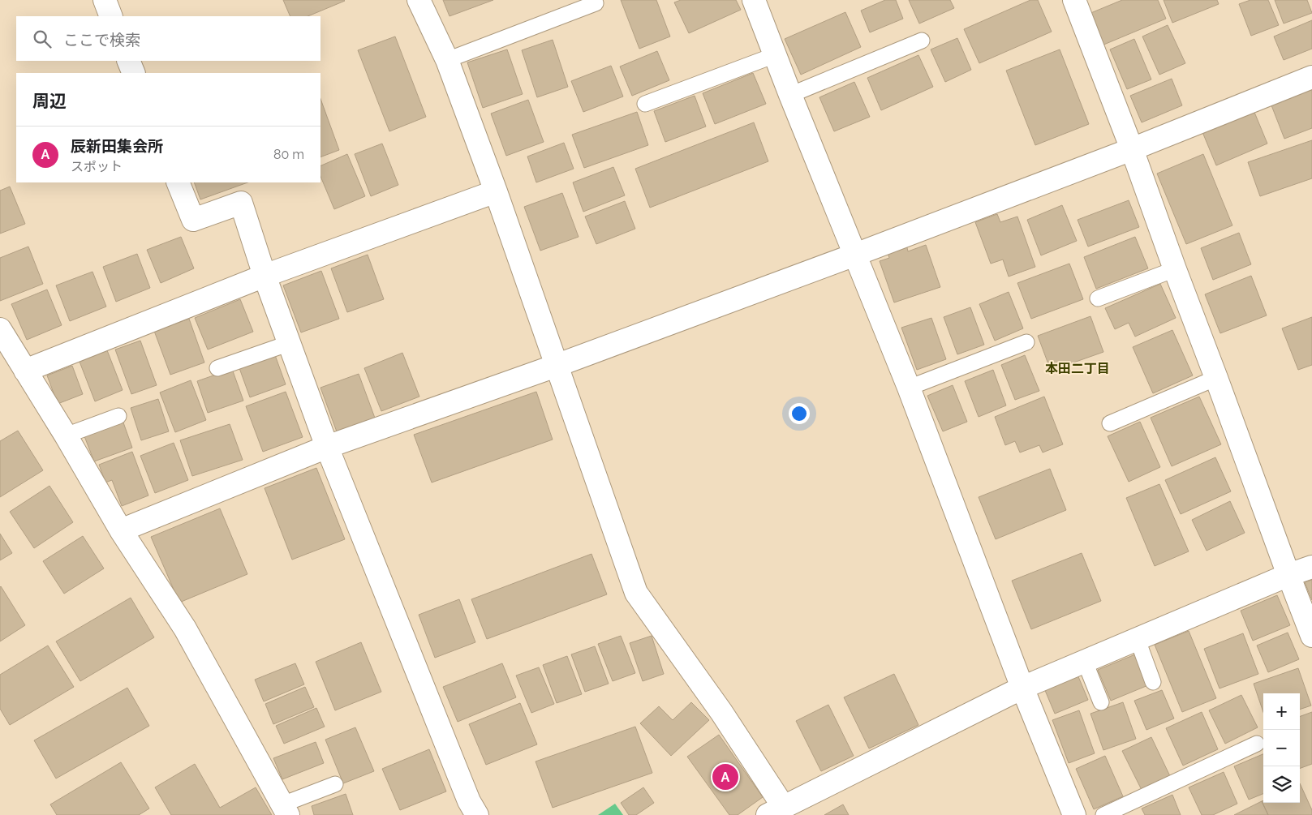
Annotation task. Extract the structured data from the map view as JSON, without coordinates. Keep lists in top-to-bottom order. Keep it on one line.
{"districts":["本田二丁目"],"page":{"search":"ここで検索","heading":"周辺","list":[{"mark":"A","name":"辰新田集会所","note":"スポット","value":"80 m"}],"map_buttons":["+","−"],"pins":"A"}}
